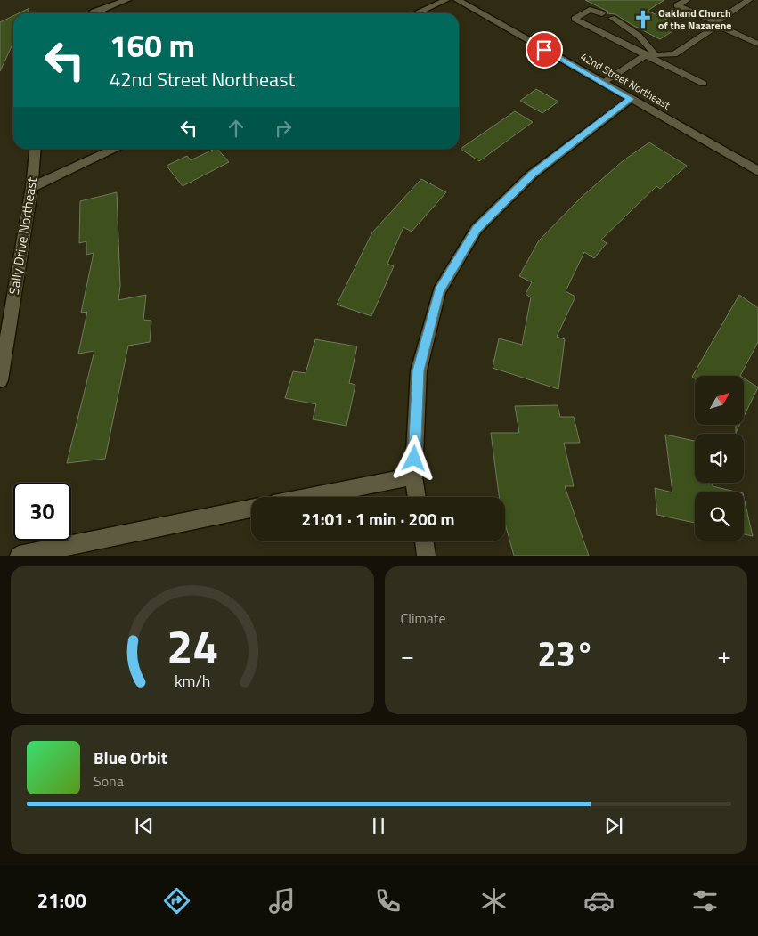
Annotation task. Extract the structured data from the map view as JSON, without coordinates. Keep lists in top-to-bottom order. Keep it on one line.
{"streets":{"street":["42nd Street Northeast","Sally Drive Northeast"]},"places":{"church":["Oakland Church of the Nazarene"]},"north":"top right","page":{"turn":["160 m","42nd Street Northeast"],"limit":"30","trip":"21:01 · 1 min · 200 m","tile":"Climate","heat":["−","23°","+"],"song":["Blue Orbit","Sona"],"tabs":"21:00","gauge":["24","km/h"]}}
